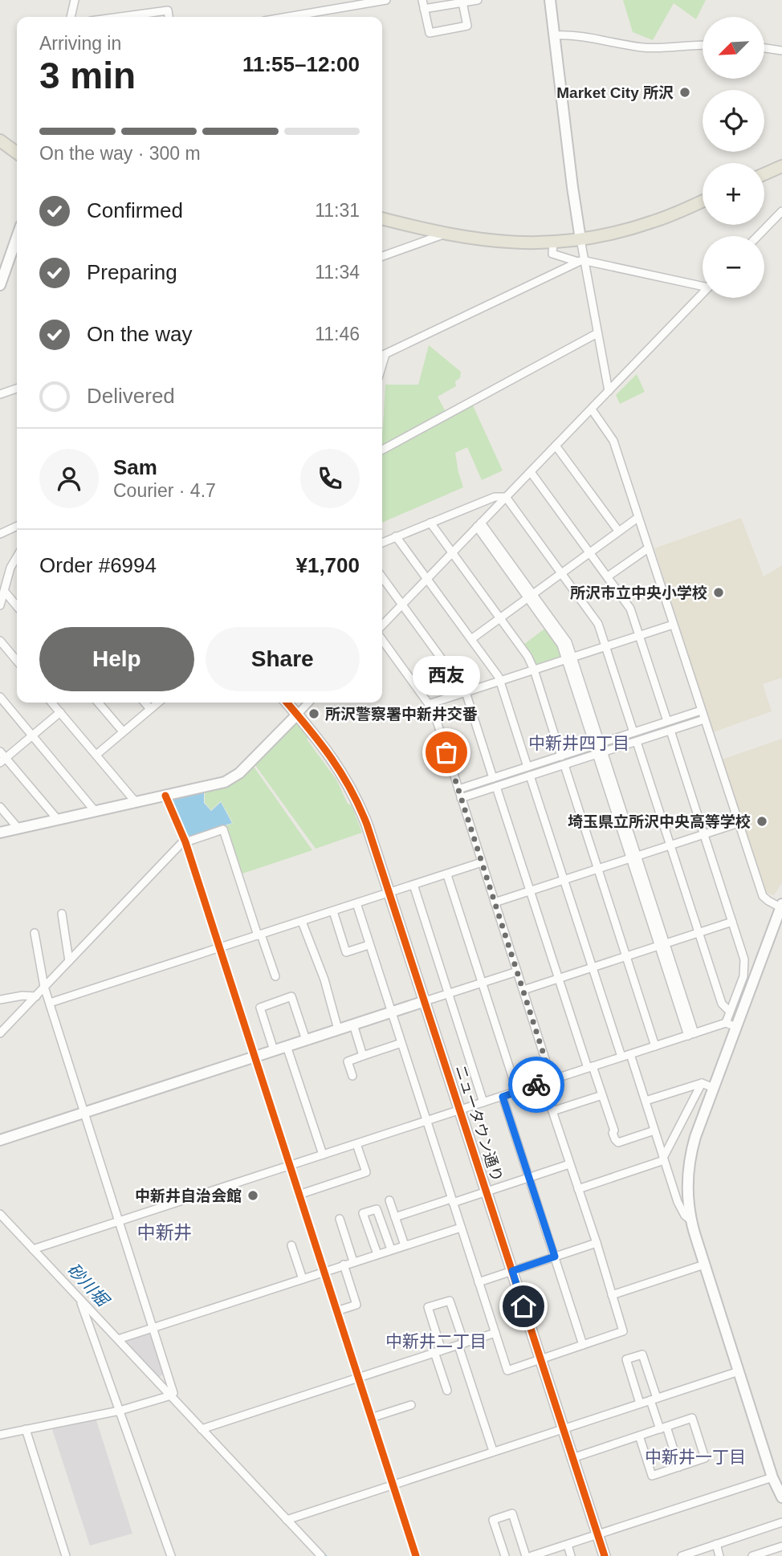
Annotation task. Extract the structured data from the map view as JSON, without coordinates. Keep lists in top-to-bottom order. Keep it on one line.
{"streets":{"street":["ニュータウン通り"]},"districts":["中新井四丁目","中新井","中新井二丁目","中新井一丁目"],"water":["砂川堀"],"places":["Market City 所沢","所沢市立中央小学校","所沢警察署中新井交番","西友","埼玉県立所沢中央高等学校","中新井自治会館"],"north":"bottom left","page":{"map_buttons":["+","−"],"heading":["3 min","Arriving in","11:55–12:00"],"panel":["Sam","Courier · 4.7","Order #6994","¥1,700"],"bar":"On the way · 300 m","list":[["Confirmed","11:31"],["Preparing","11:34"],["On the way","11:46"],"Delivered"],"buttons":["Help","Share"],"bubble":"西友"}}
